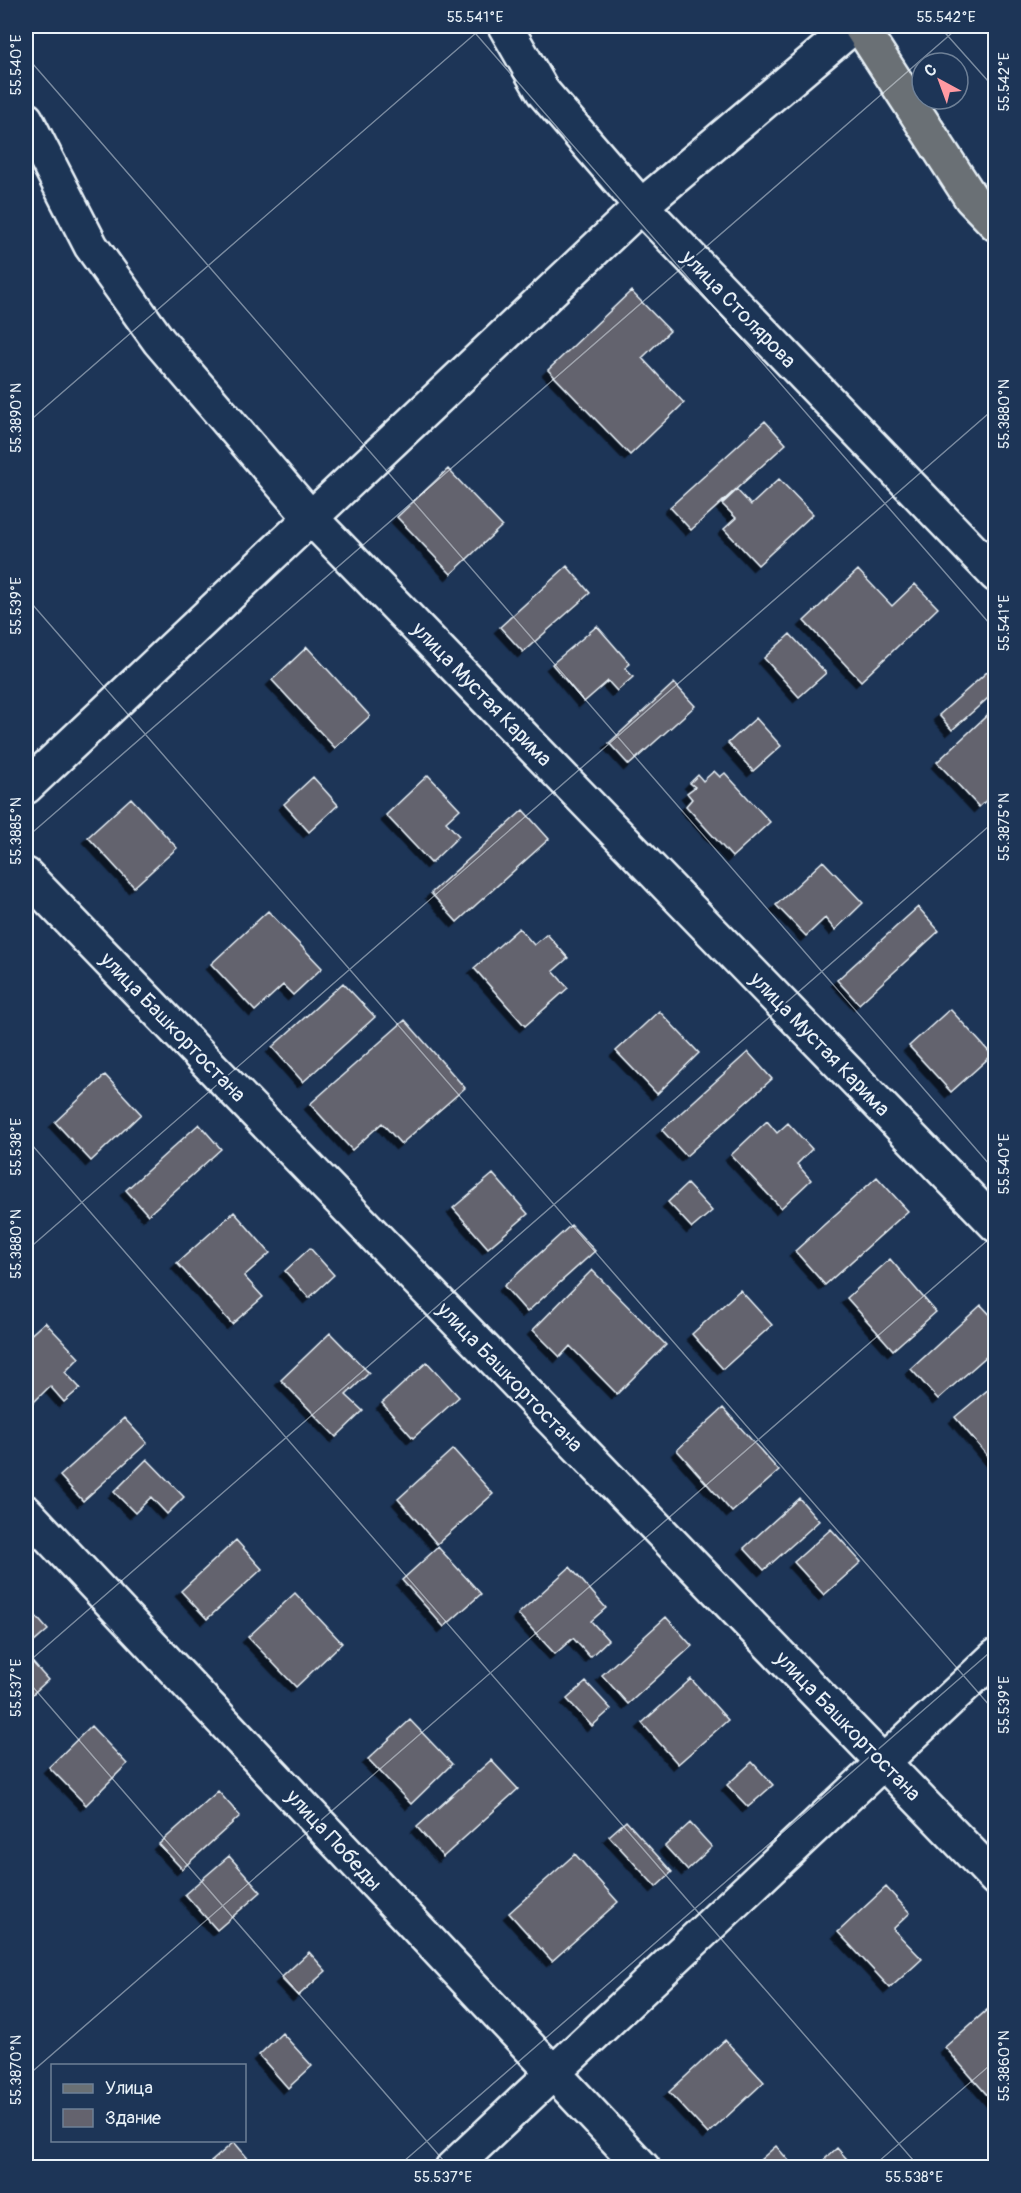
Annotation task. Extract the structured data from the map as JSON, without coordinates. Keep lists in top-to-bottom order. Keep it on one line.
{"streets":{"street":["улица Столярова","улица Мустая Карима","улица Башкортостана","улица Победы"]},"legend":["Улица","Здание"],"north":"top left","coordinates":["55.541°E","55.542°E","55.540°E","55.3880°N","55.3890°N","55.539°E","55.3875°N","55.3885°N","55.538°E","55.537°E","55.3860°N","55.3870°N"]}
